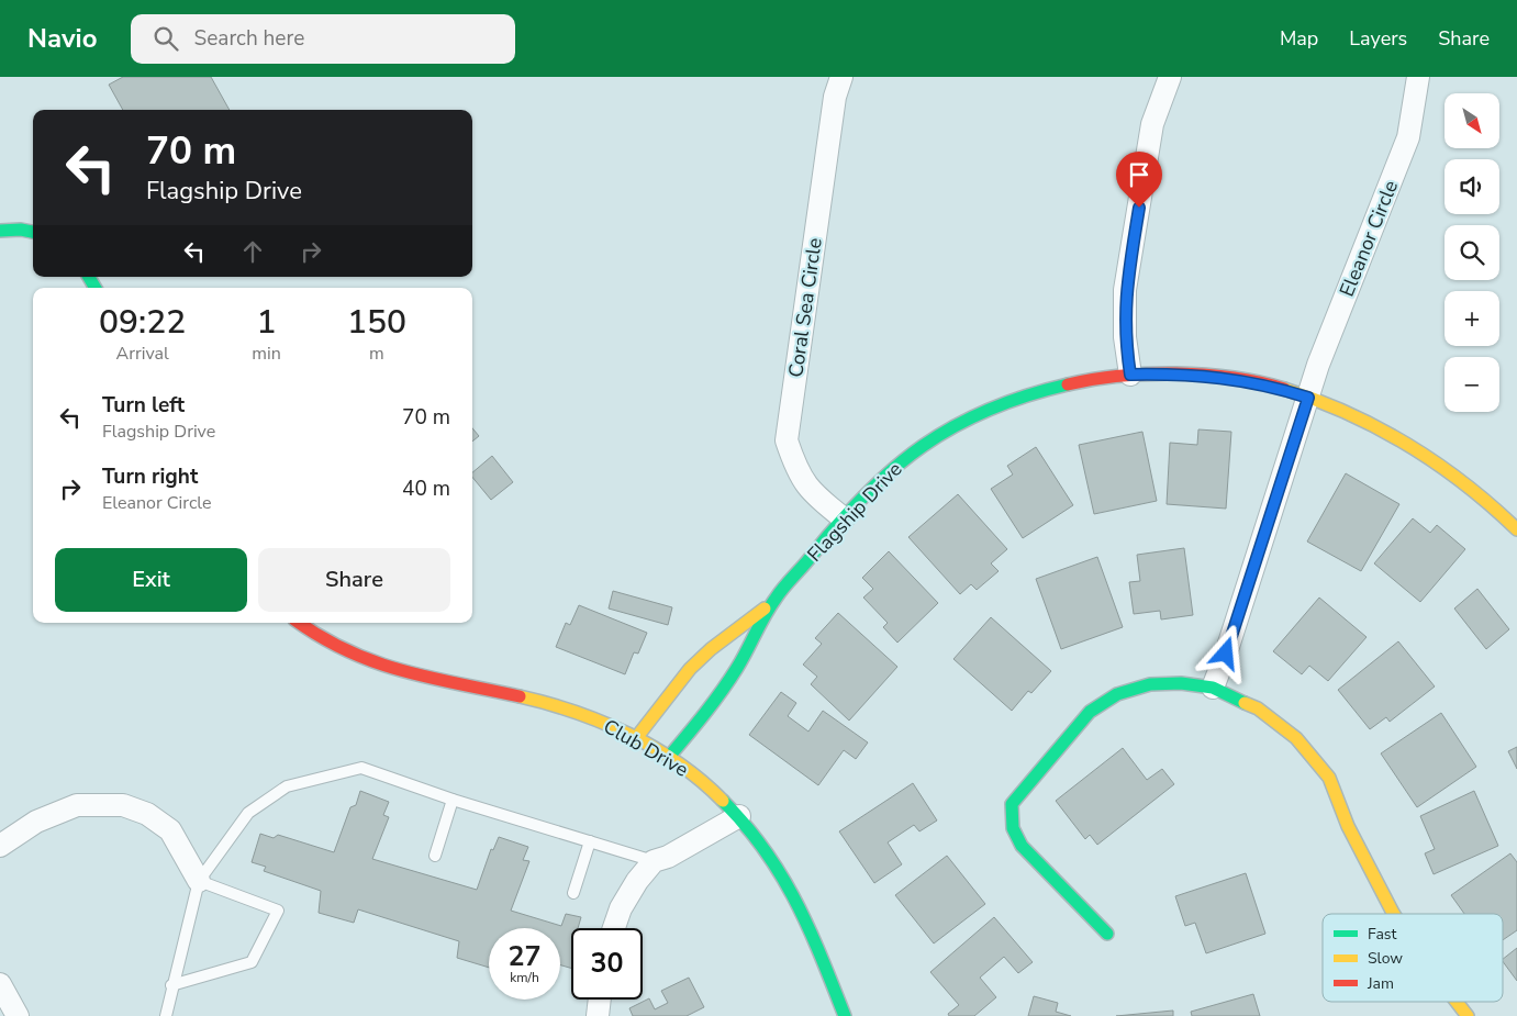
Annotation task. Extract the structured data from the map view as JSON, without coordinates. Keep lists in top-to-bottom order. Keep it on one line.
{"streets":{"street":["Eleanor Circle","Coral Sea Circle","Flagship Drive","Club Drive"]},"crossings":[["Eleanor Circle","Flagship Drive"],["Coral Sea Circle","Flagship Drive"],["Flagship Drive","Club Drive"]],"legend":["Fast","Slow","Jam"],"north":"bottom right","page":{"header":"Navio","search":"Search here","nav":["Map","Layers","Share"],"map_buttons":["+","−"],"turn":["70 m","Flagship Drive"],"eta":["09:22","Arrival","1","min","150","m"],"list":[{"name":"Turn left","note":"Flagship Drive","value":"70 m"},{"name":"Turn right","note":"Eleanor Circle","value":"40 m"}],"buttons":["Exit","Share"],"speed":"27 km/h","limit":"30"}}
